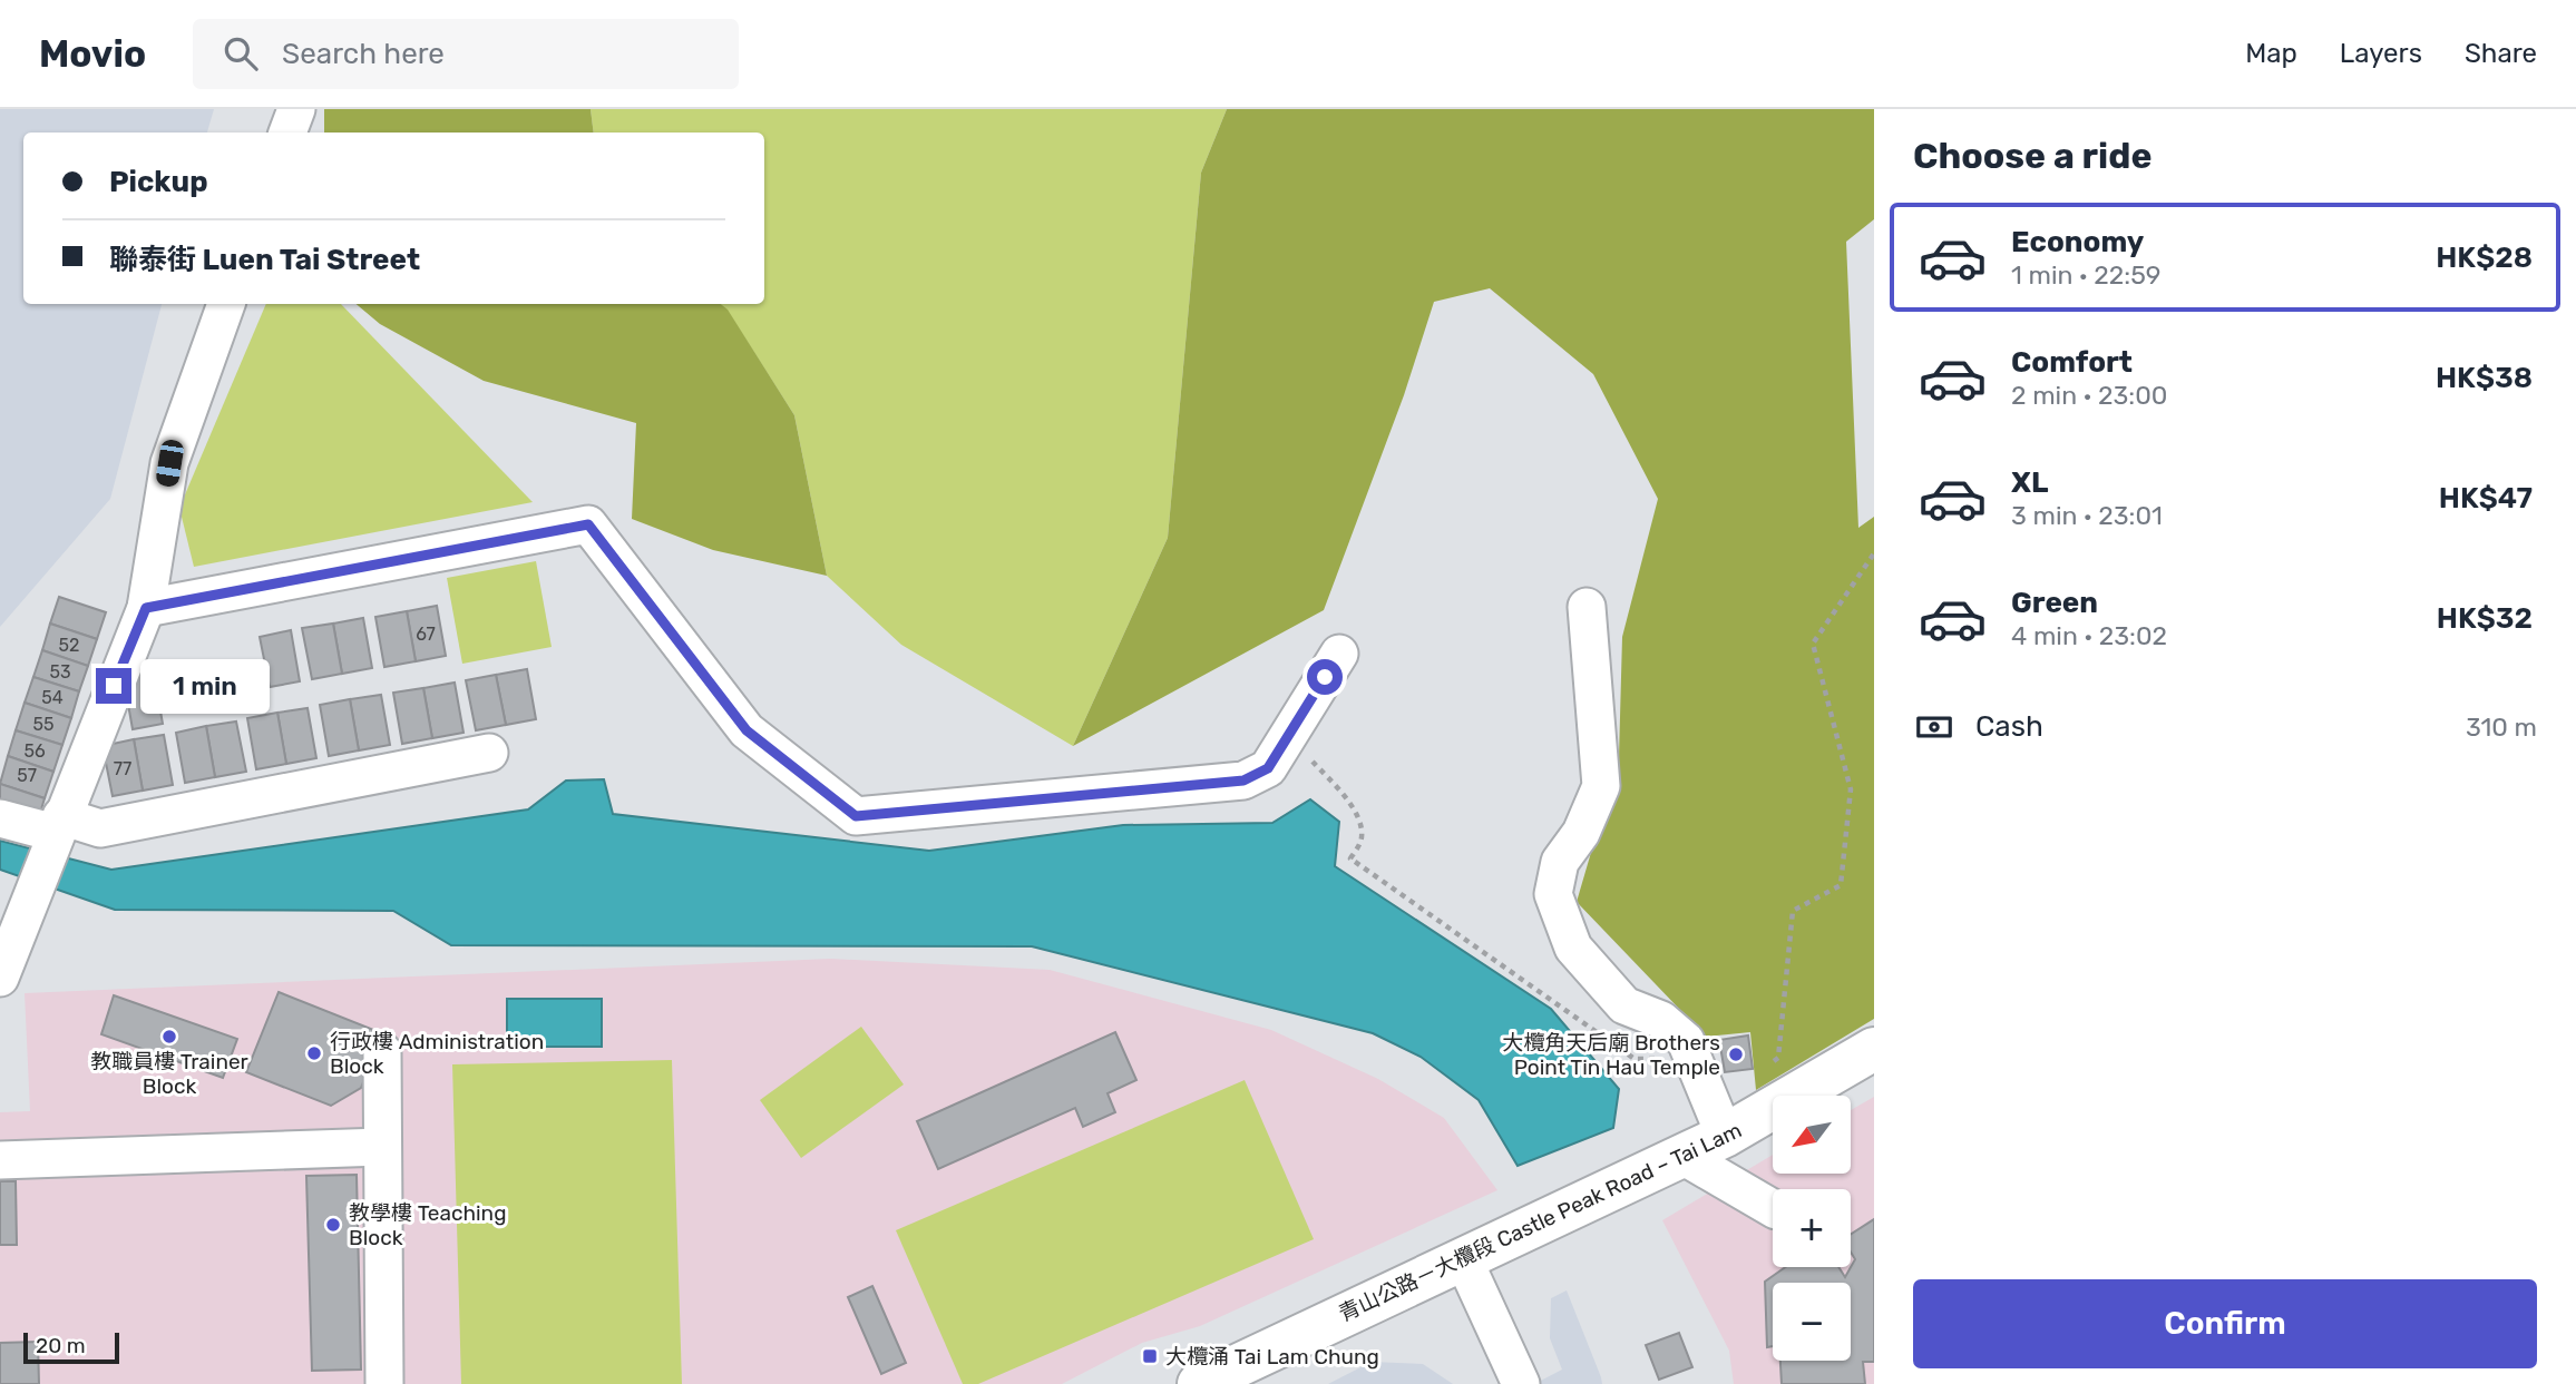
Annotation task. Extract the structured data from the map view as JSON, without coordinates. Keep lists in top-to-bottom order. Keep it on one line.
{"streets":{"main road":["青山公路－大欖段 Castle Peak Road – Tai Lam"]},"places":{"other":["教職員樓 Trainer Block","行政樓 Administration Block","大欖角天后廟 Brothers Point Tin Hau Temple","教學樓 Teaching Block"],"transit":["大欖涌 Tai Lam Chung"]},"house_numbers":["67","52","53","54","55","56","77","57"],"scale_bar":"20 m","north":"bottom left","page":{"header":"Movio","search":"Search here","nav":["Map","Layers","Share"],"heading":"Choose a ride","banner":["Pickup","聯泰街 Luen Tai Street"],"list":[{"name":"Economy","note":"1 min · 22:59","value":"HK$28"},{"name":"Comfort","note":"2 min · 23:00","value":"HK$38"},{"name":"XL","note":"3 min · 23:01","value":"HK$47"},{"name":"Green","note":"4 min · 23:02","value":"HK$32"}],"bubble":"1 min","pay":["Cash","310 m"],"map_buttons":["+","−"],"buttons":"Confirm","scale":"20 m"}}
